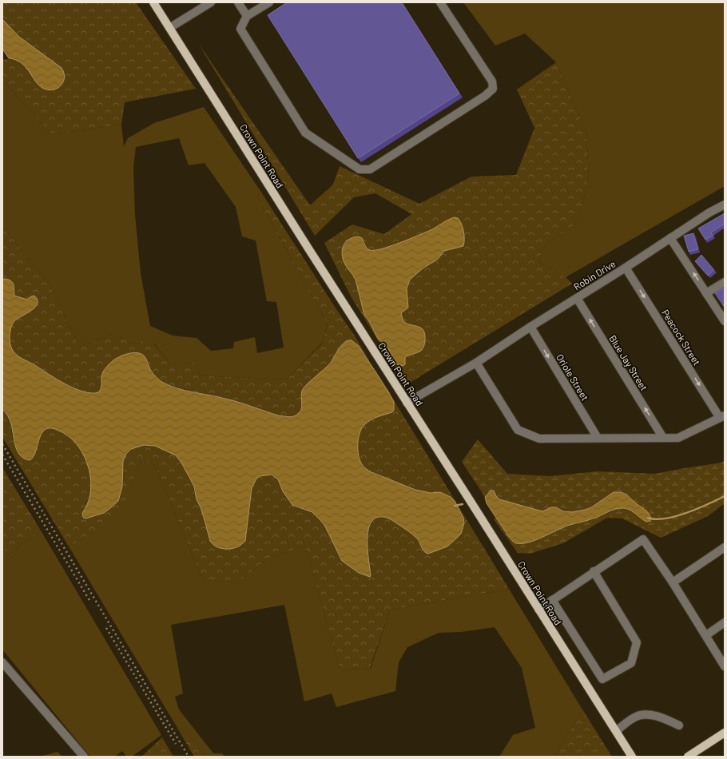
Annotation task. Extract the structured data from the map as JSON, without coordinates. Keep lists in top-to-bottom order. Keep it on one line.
{"streets":{"main road":["Crown Point Road"],"street":["Robin Drive","Peacock Street","Blue Jay Street","Oriole Street"]},"crossings":[["Crown Point Road","Robin Drive"],["Robin Drive","Peacock Street"],["Robin Drive","Blue Jay Street"],["Robin Drive","Oriole Street"]],"one_way":["Blue Jay Street","Oriole Street"]}
